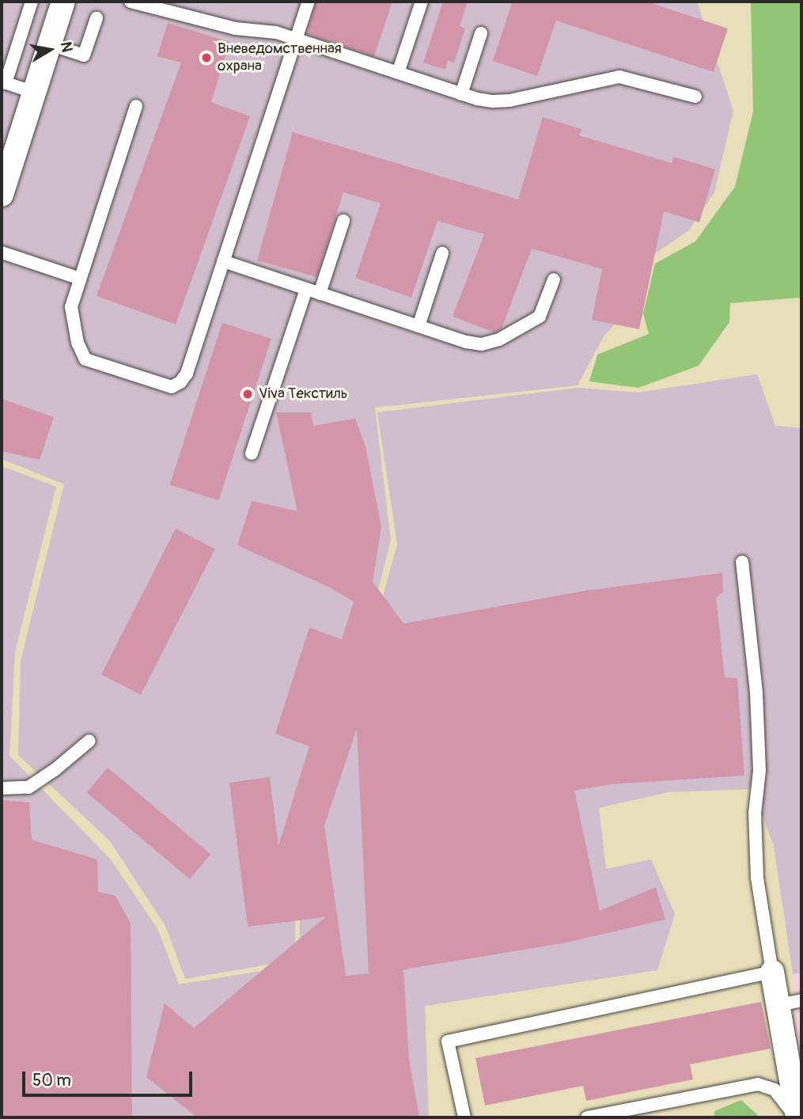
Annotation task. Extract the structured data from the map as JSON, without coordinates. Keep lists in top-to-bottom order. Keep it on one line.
{"places":["Вневедомственная охрана","Viva Текстиль"],"scale_bar":"50 m","north":"right"}
